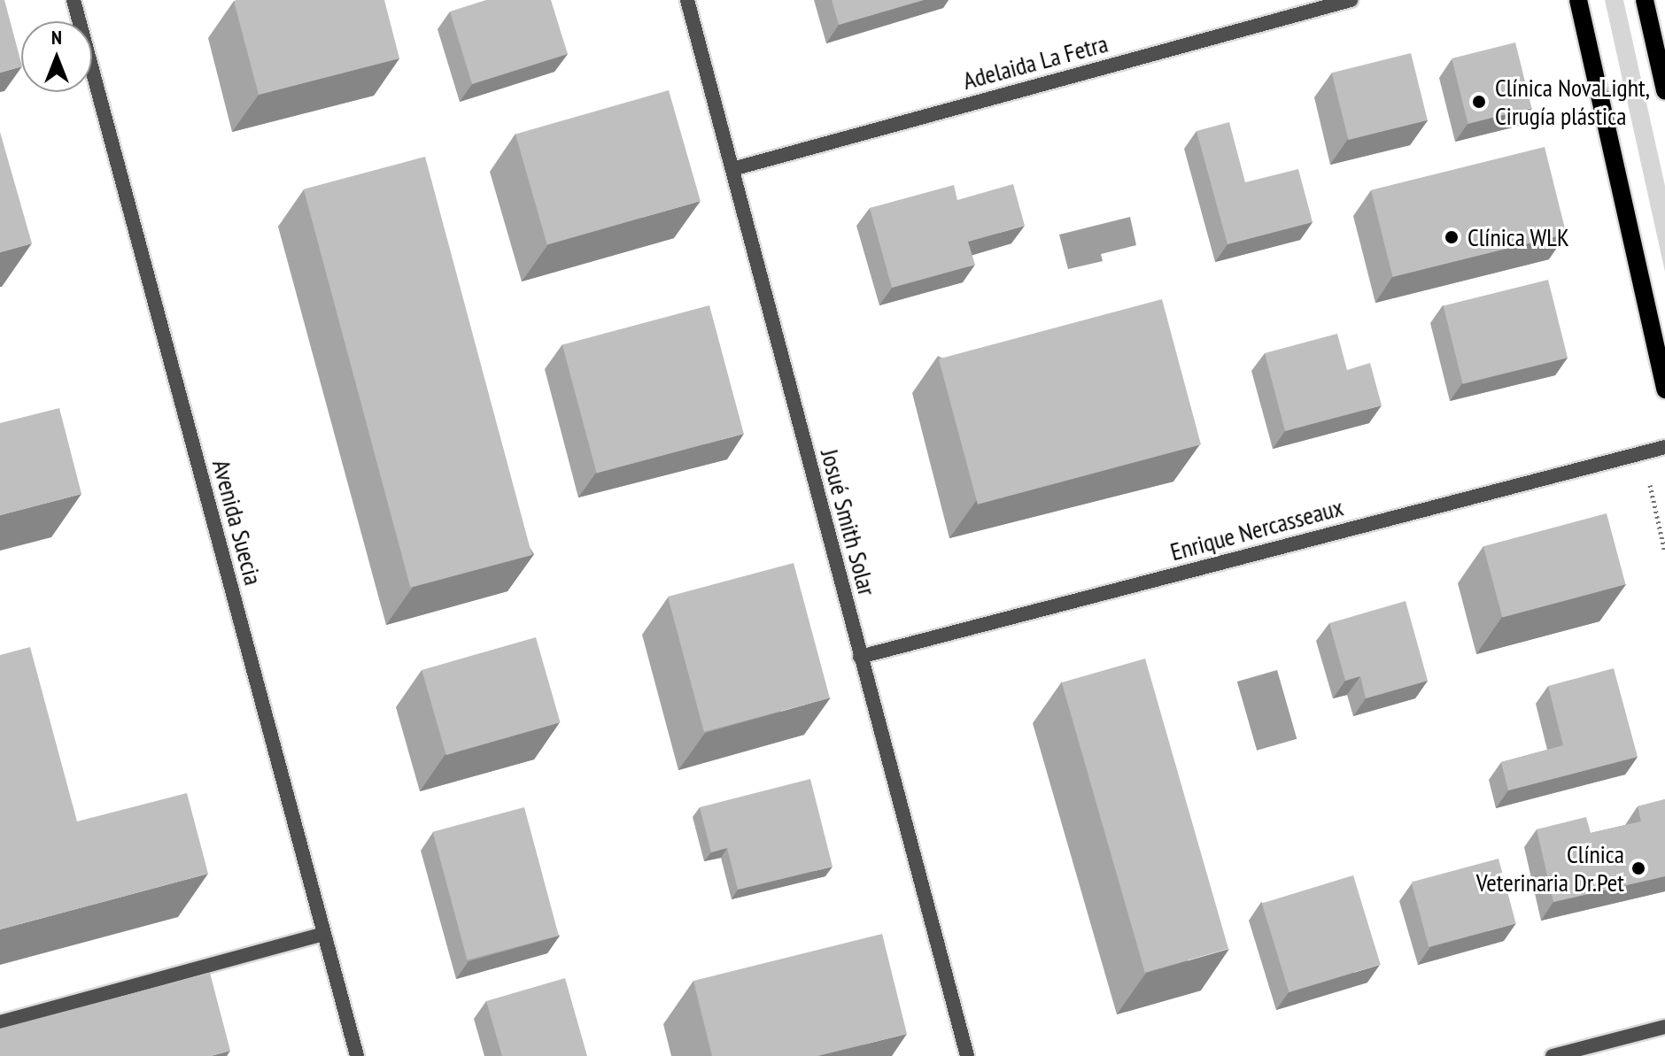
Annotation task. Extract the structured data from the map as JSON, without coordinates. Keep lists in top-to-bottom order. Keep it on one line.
{"streets":{"street":["Adelaida La Fetra","Avenida Suecia","Josué Smith Solar","Enrique Nercasseaux"]},"crossings":[["Adelaida La Fetra","Josué Smith Solar"],["Josué Smith Solar","Enrique Nercasseaux"]],"places":["Clínica NovaLight, Cirugía plástica","Clínica WLK","Clínica Veterinaria Dr.Pet"],"north":"top"}
